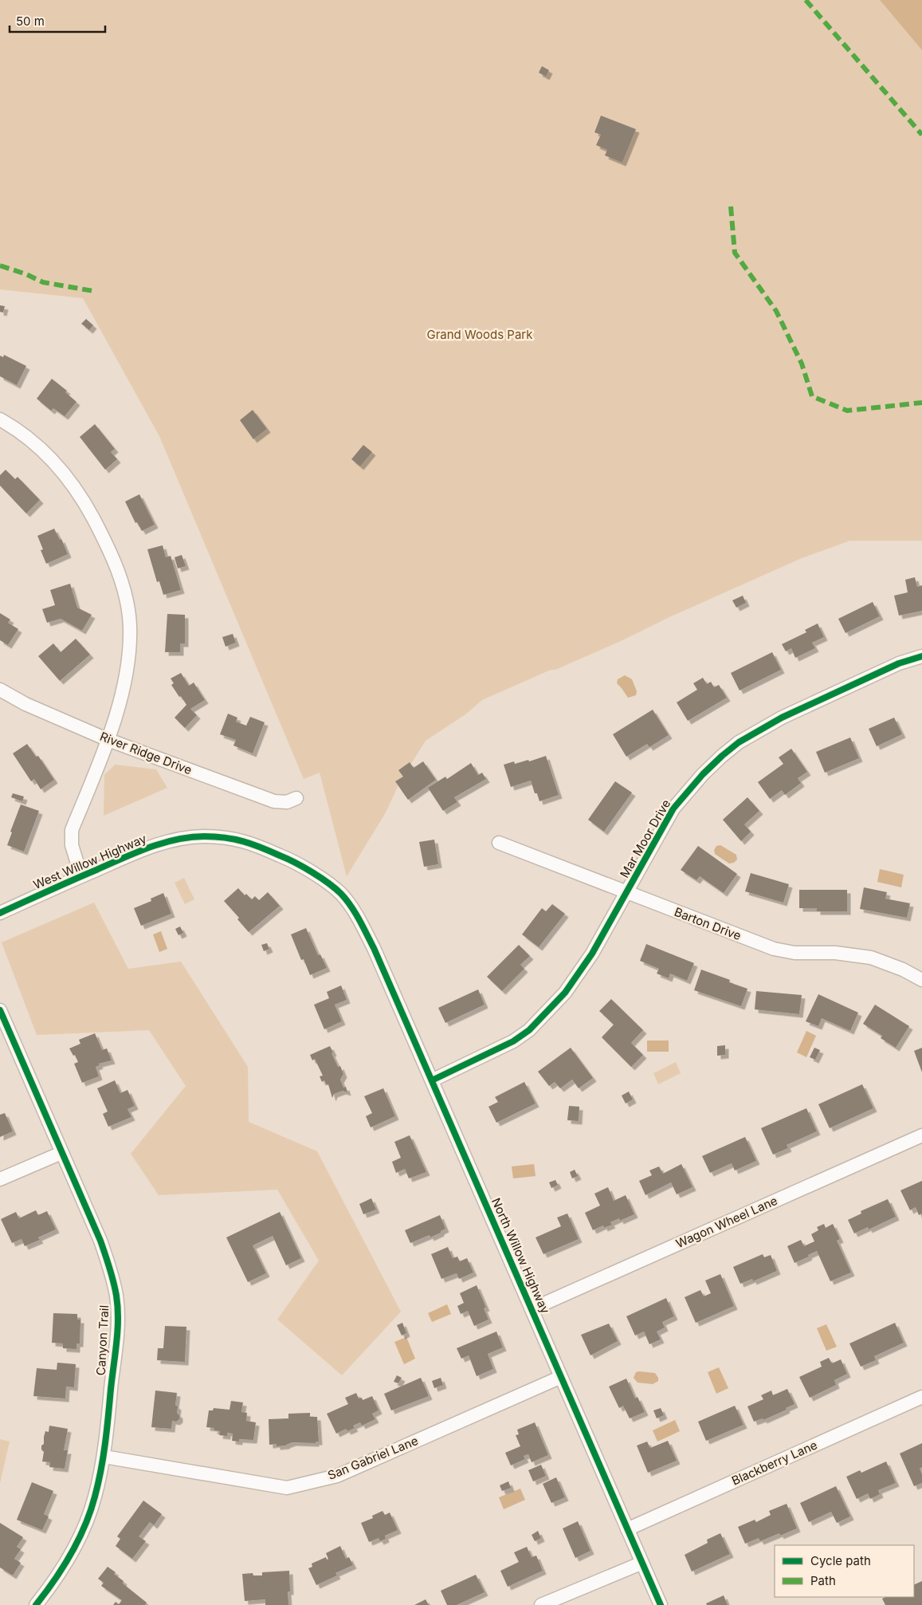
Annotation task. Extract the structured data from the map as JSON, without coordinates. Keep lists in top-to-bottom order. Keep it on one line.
{"streets":{"street":["River Ridge Drive","Mar Moor Drive","West Willow Highway","Barton Drive","Wagon Wheel Lane","North Willow Highway","Canyon Trail","San Gabriel Lane","Blackberry Lane"]},"crossings":[["Mar Moor Drive","Barton Drive"],["Mar Moor Drive","North Willow Highway"],["West Willow Highway","North Willow Highway"],["Wagon Wheel Lane","North Willow Highway"],["North Willow Highway","San Gabriel Lane"],["North Willow Highway","Blackberry Lane"],["Canyon Trail","San Gabriel Lane"]],"parks":["Grand Woods Park"],"legend":["Cycle path","Path"],"scale_bar":"50 m"}
